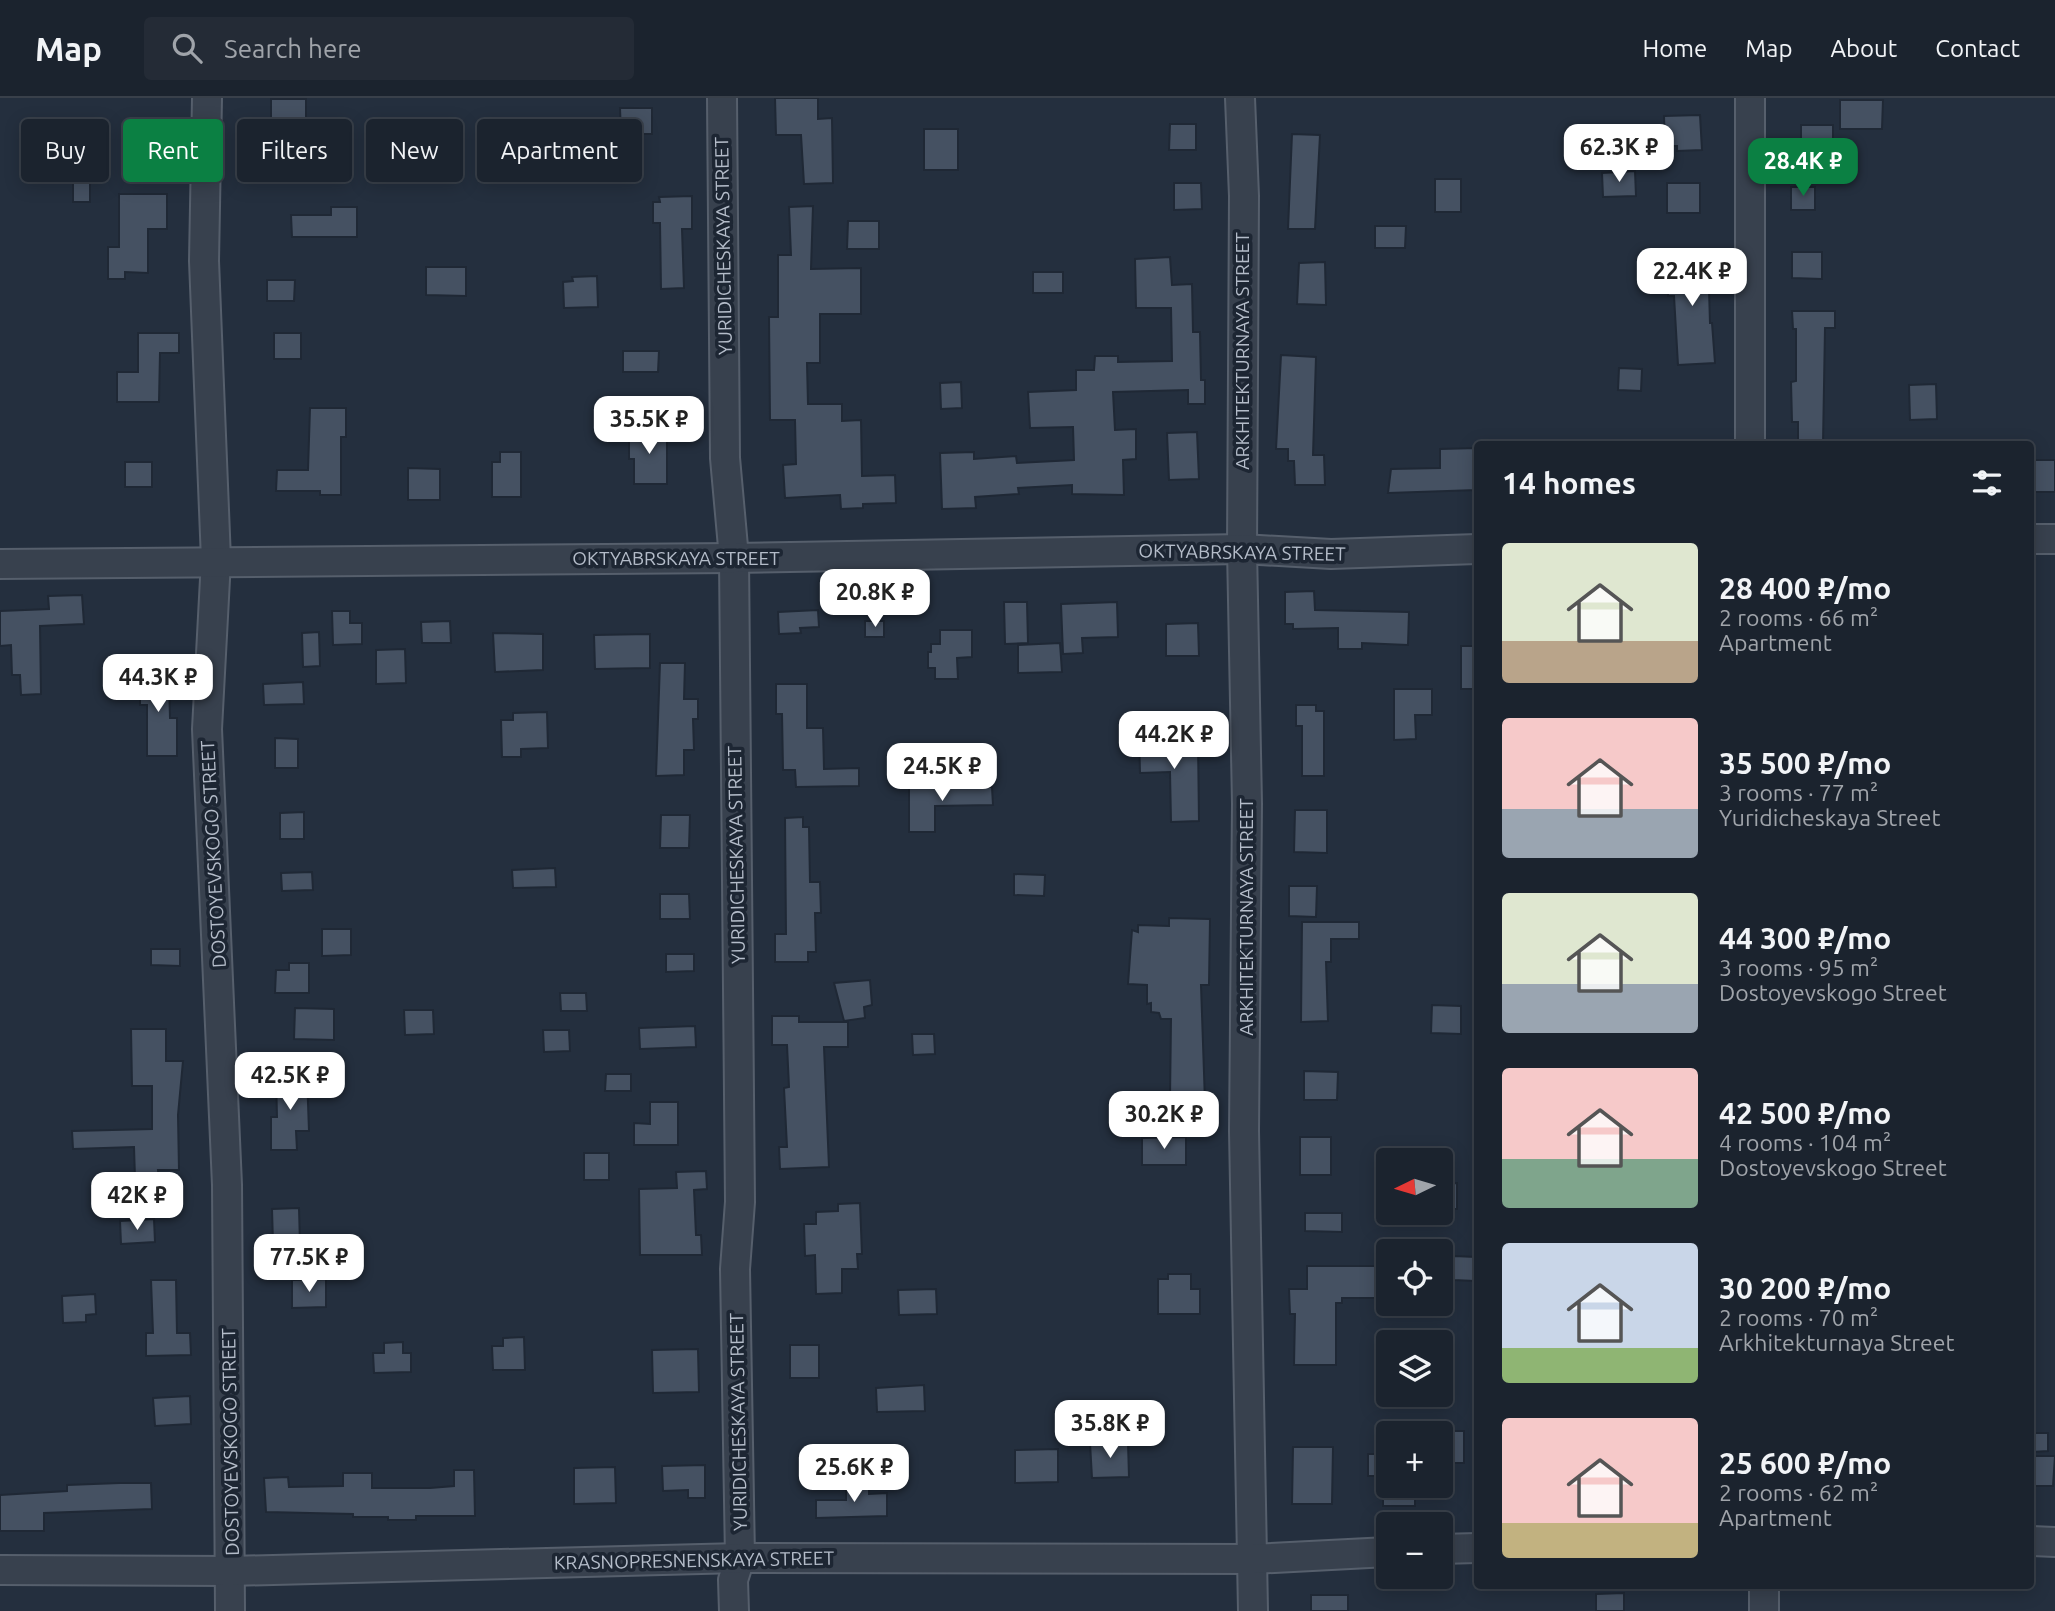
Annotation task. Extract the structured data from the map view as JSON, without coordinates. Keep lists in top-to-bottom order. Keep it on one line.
{"streets":{"street":["YURIDICHESKAYA STREET","ARKHITEKTURNAYA STREET","OKTYABRSKAYA STREET","DOSTOYEVSKOGO STREET","KRASNOPRESNENSKAYA STREET"]},"crossings":[["YURIDICHESKAYA STREET","OKTYABRSKAYA STREET"],["YURIDICHESKAYA STREET","KRASNOPRESNENSKAYA STREET"],["ARKHITEKTURNAYA STREET","OKTYABRSKAYA STREET"],["ARKHITEKTURNAYA STREET","KRASNOPRESNENSKAYA STREET"],["OKTYABRSKAYA STREET","DOSTOYEVSKOGO STREET"],["DOSTOYEVSKOGO STREET","KRASNOPRESNENSKAYA STREET"]],"north":"left","page":{"header":"Map","search":"Search here","nav":["Home","Map","About","Contact"],"chip":["Buy","Rent","Filters","New","Apartment"],"price":["62.3K ₽","28.4K ₽","22.4K ₽","35.5K ₽","20.8K ₽","44.3K ₽","44.2K ₽","24.5K ₽","42.5K ₽","30.2K ₽","42K ₽","77.5K ₽","35.8K ₽","25.6K ₽"],"heading":"14 homes","list":[{"name":"28 400 ₽/mo","note":"2 rooms · 66 m² · Apartment"},{"name":"35 500 ₽/mo","note":"3 rooms · 77 m² · Yuridicheskaya Street"},{"name":"44 300 ₽/mo","note":"3 rooms · 95 m² · Dostoyevskogo Street"},{"name":"42 500 ₽/mo","note":"4 rooms · 104 m² · Dostoyevskogo Street"},{"name":"30 200 ₽/mo","note":"2 rooms · 70 m² · Arkhitekturnaya Street"},{"name":"25 600 ₽/mo","note":"2 rooms · 62 m² · Apartment"}],"map_buttons":["+","−"]}}
